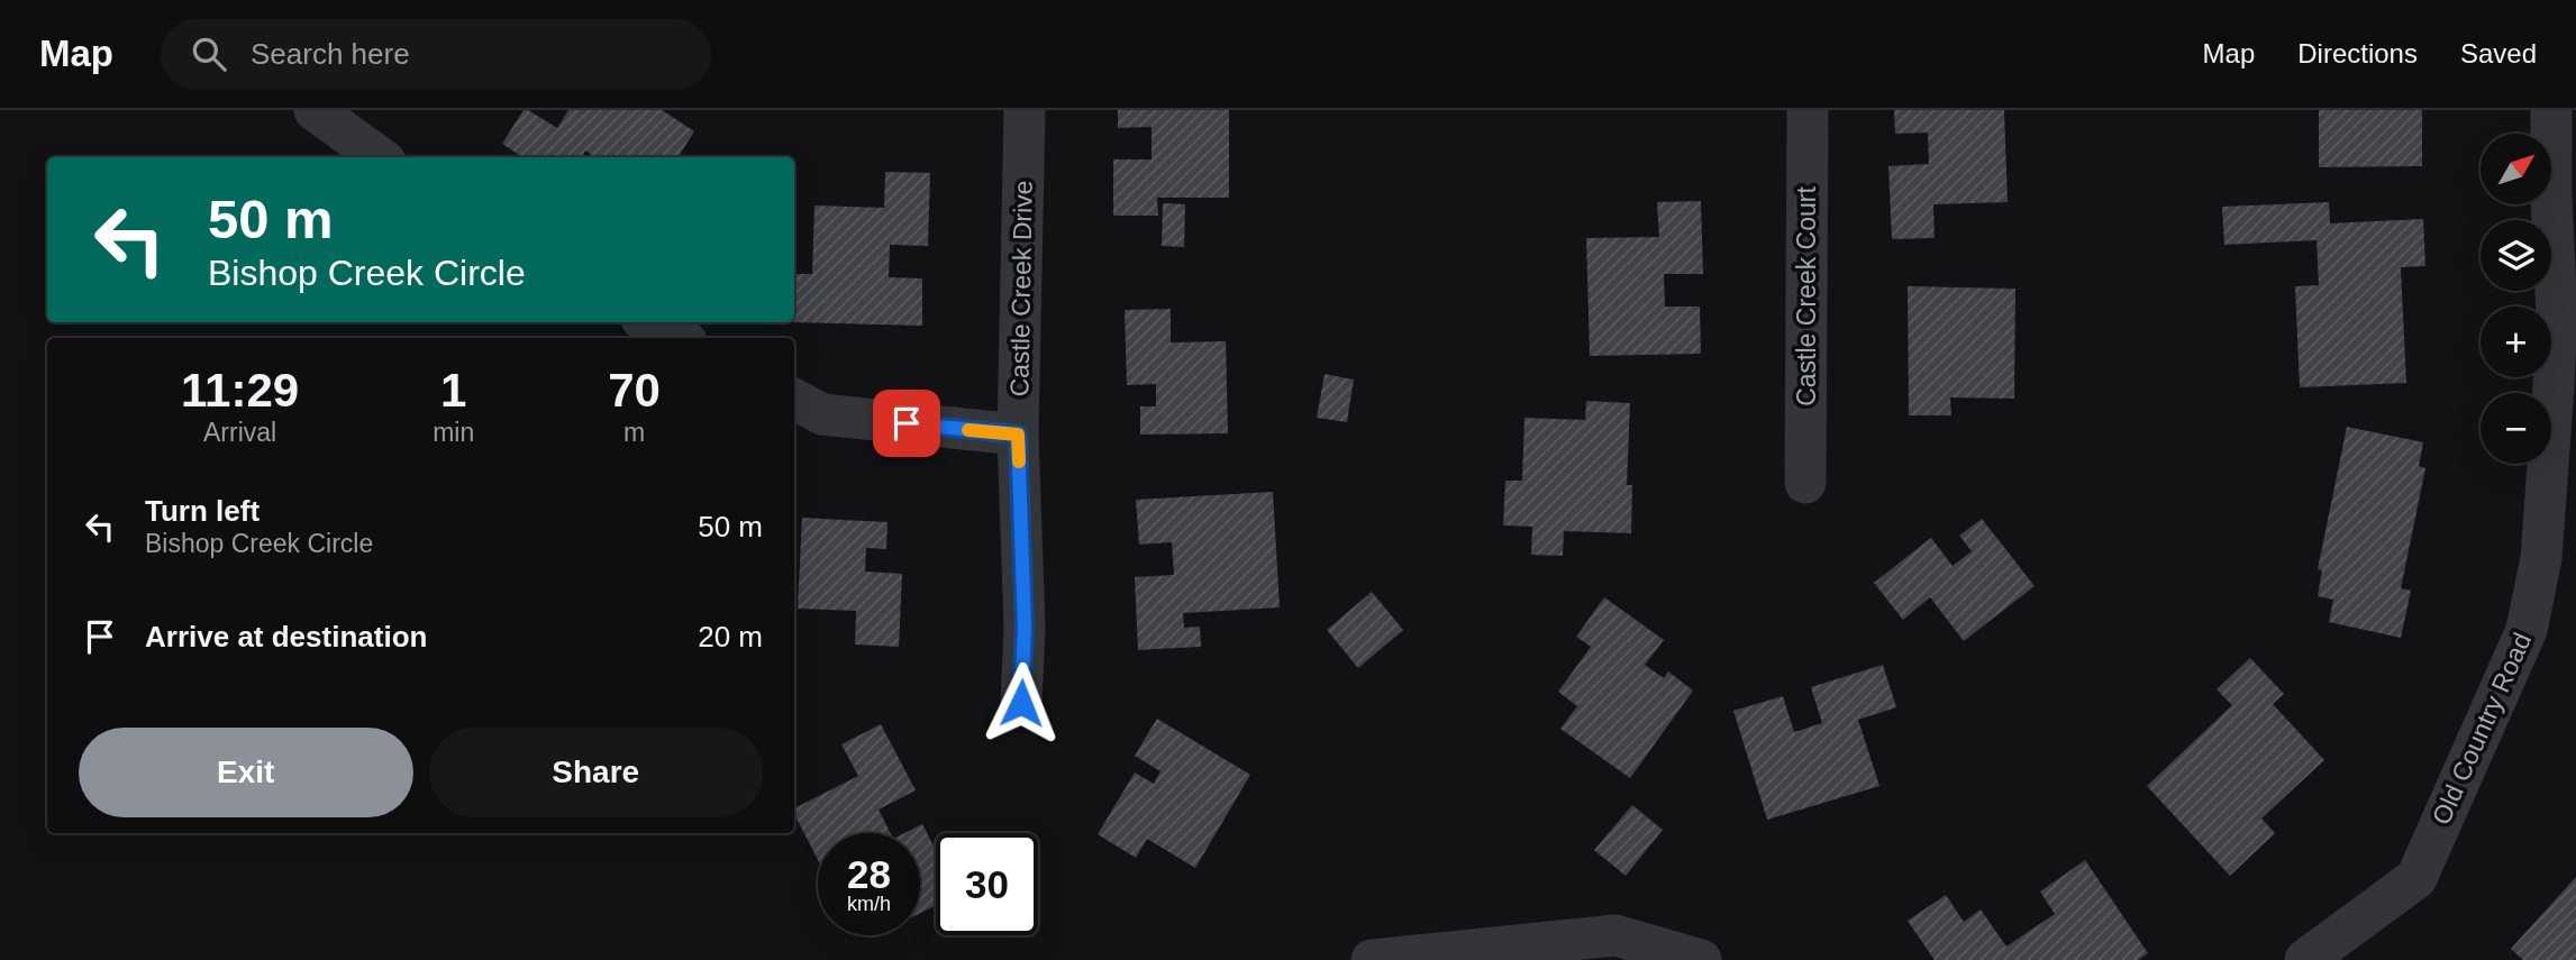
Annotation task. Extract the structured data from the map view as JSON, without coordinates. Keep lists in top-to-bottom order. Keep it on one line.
{"streets":{"street":["Castle Creek Drive","Castle Creek Court","Old Country Road"]},"north":"top right","page":{"header":"Map","search":"Search here","nav":["Map","Directions","Saved"],"map_buttons":["+","−"],"turn":["50 m","Bishop Creek Circle"],"eta":["11:29","Arrival","1","min","70","m"],"list":[{"name":"Turn left","note":"Bishop Creek Circle","value":"50 m"},{"name":"Arrive at destination","value":"20 m"}],"buttons":["Exit","Share"],"speed":"28 km/h","limit":"30"}}
